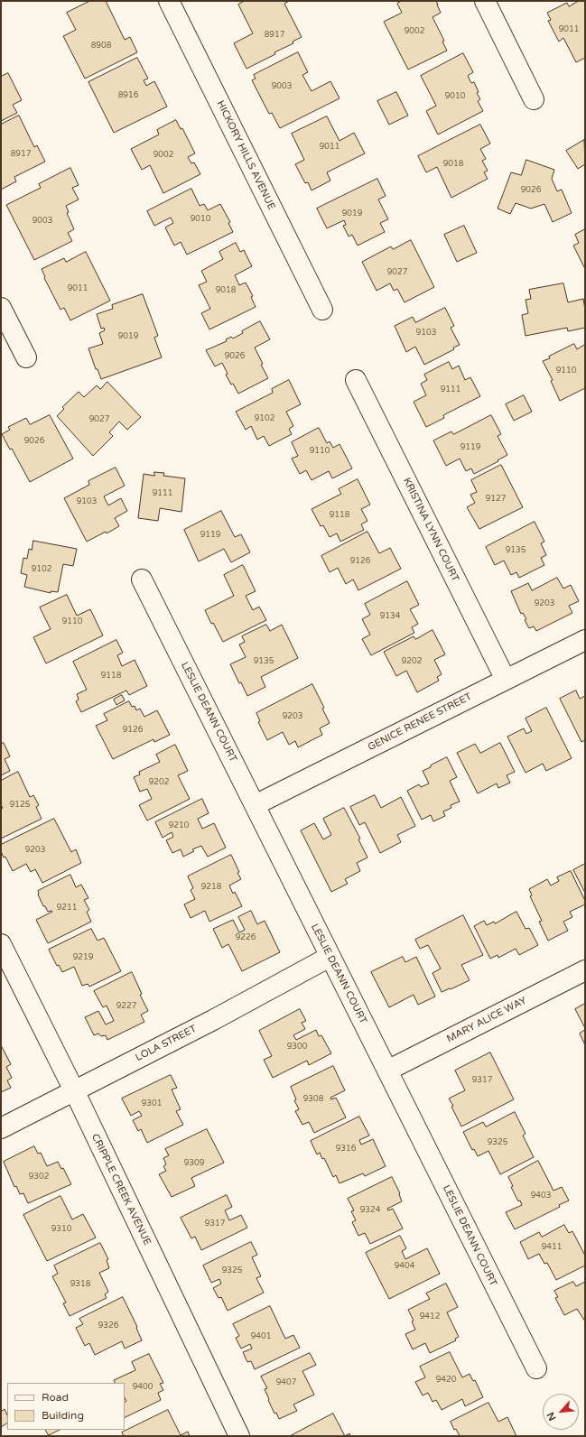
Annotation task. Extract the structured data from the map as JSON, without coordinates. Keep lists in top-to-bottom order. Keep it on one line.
{"streets":{"street":["HICKORY HILLS AVENUE","KRISTINA LYNN COURT","LESLIE DEANN COURT","GENICE RENEE STREET","MARY ALICE WAY","LOLA STREET","CRIPPLE CREEK AVENUE"]},"crossings":[["KRISTINA LYNN COURT","GENICE RENEE STREET"],["LESLIE DEANN COURT","GENICE RENEE STREET"],["LESLIE DEANN COURT","MARY ALICE WAY"],["LESLIE DEANN COURT","LOLA STREET"],["LOLA STREET","CRIPPLE CREEK AVENUE"]],"house_numbers":["9011","9002","8917","8908","9003","8916","9010","9011","8917","9002","9018","9026","9019","9010","9003","9027","9011","9018","9103","9019","9026","9110","9111","9102","9027","9026","9119","9110","9111","9127","9103","9118","9119","9135","9126","9102","9203","9134","9110","9135","9202","9118","9203","9126","9202","9125","9210","9203","9218","9211","9226","9219","9227","9300","9317","9308","9301","9325","9316","9309","9302","9403","9324","9317","9310","9411","9404","9325","9318","9412","9326","9401","9420","9407","9400"],"legend":["Road","Building"],"north":"bottom left"}
